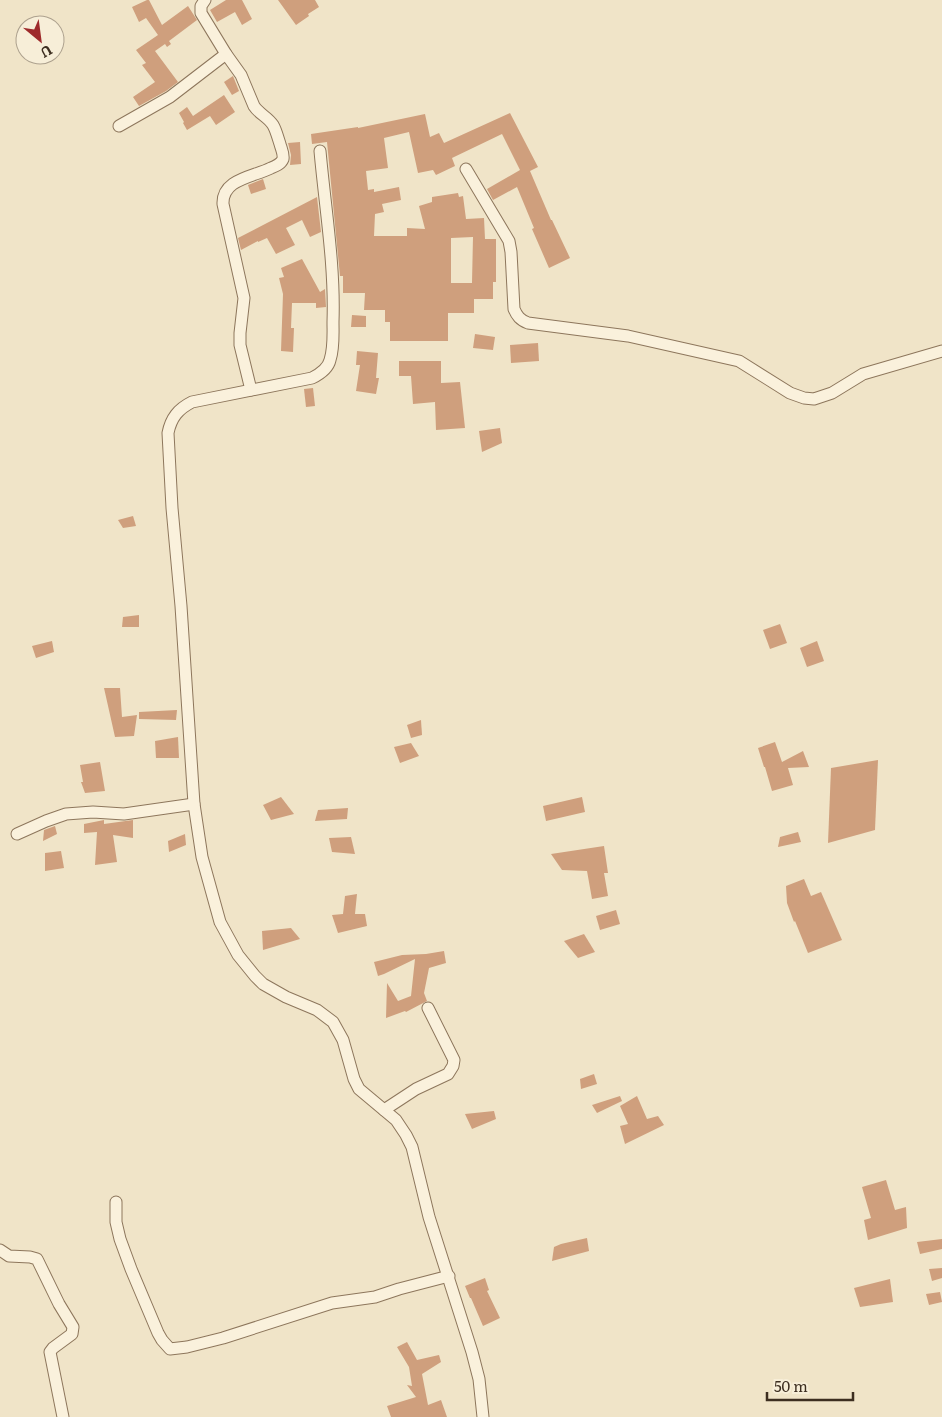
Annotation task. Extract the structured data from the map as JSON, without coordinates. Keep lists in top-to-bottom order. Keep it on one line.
{"scale_bar":"50 m","north":"bottom right"}
